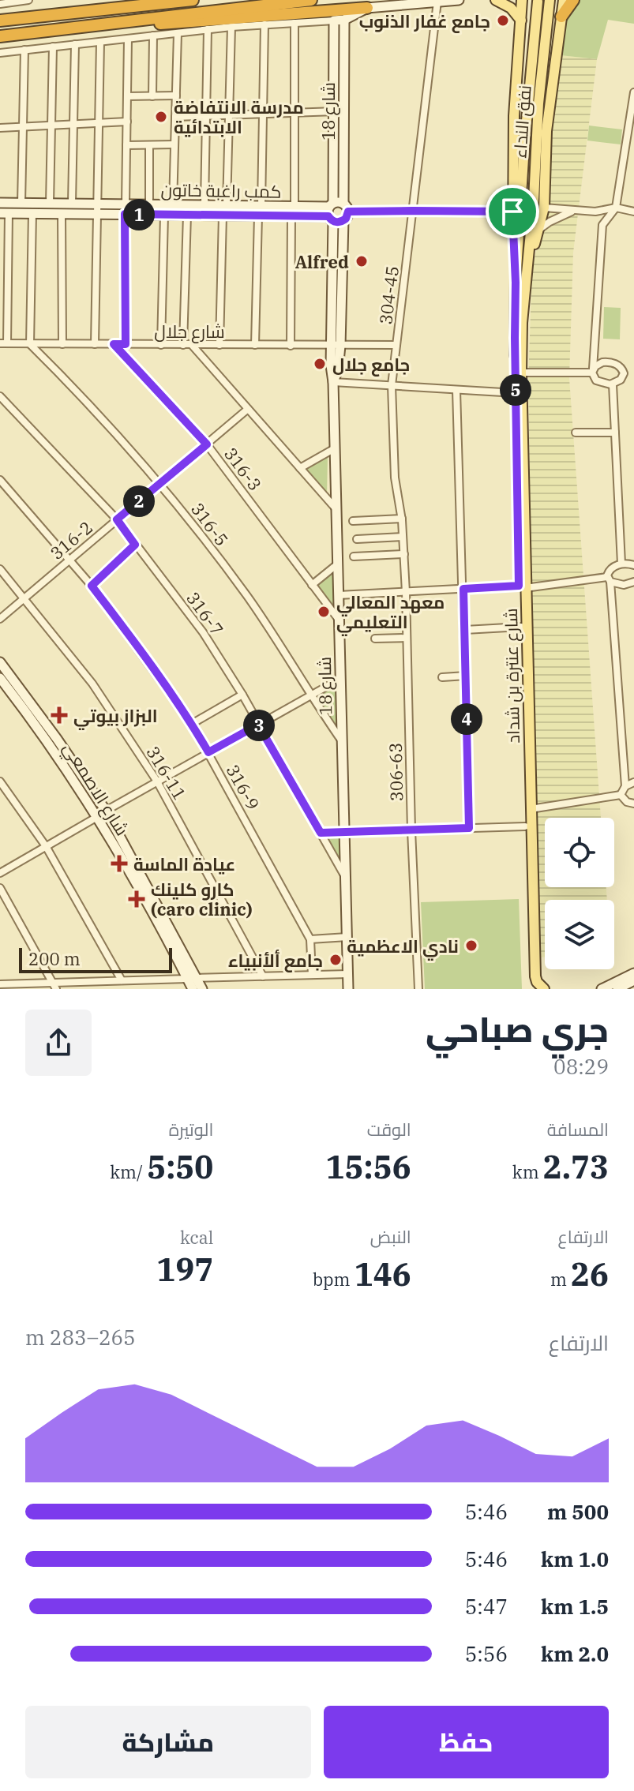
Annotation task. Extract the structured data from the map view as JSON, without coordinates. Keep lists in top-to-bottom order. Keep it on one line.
{"streets":{"main road":["نفق النداء","شارع عنترة بن شداد"],"street":["شارع 18","كمب راغبة خاتون","304-45","شارع جلال","316-3","316-5","316-2","316-7","306-63","316-11","316-9","شارع الاصمعي"]},"crossings":[["شارع 18","كمب راغبة خاتون"],["شارع 18","شارع جلال"],["شارع 18","316-3"],["شارع 18","316-5"],["شارع 18","316-7"],["نفق النداء","شارع عنترة بن شداد"],["304-45","شارع جلال"],["304-45","306-63"],["شارع جلال","316-3"],["شارع جلال","316-5"],["316-3","316-2"],["316-5","316-2"],["316-2","316-7"],["316-2","316-11"],["316-2","316-9"]],"places":{"other":["جامع غفار الذنوب","مدرسة الانتفاضة الابتدائية","Alfred","جامع جلال","معهد المعالي التعليمي","نادي الاعظمية","جامع ألأنبياء"],"health":["البزاز بيوتي","عيادة الماسة","كارو كلينك (caro clinic)"]},"scale_bar":"200 m","page":{"pins":["1","5","2","4","3"],"scale":"200 m","heading":["جري صباحي","08:29"],"stats":[["المسافة","2.73 km"],["الوقت","15:56"],["الوتيرة","5:50 /km"],["الارتفاع","26 m"],["النبض","146 bpm"],["kcal","197"]],"chart":["الارتفاع","265–283 m"],"list":[{"name":"500 m","note":"5:46"},{"name":"1.0 km","note":"5:46"},{"name":"1.5 km","note":"5:47"},{"name":"2.0 km","note":"5:56"}],"buttons":["حفظ","مشاركة"]}}
